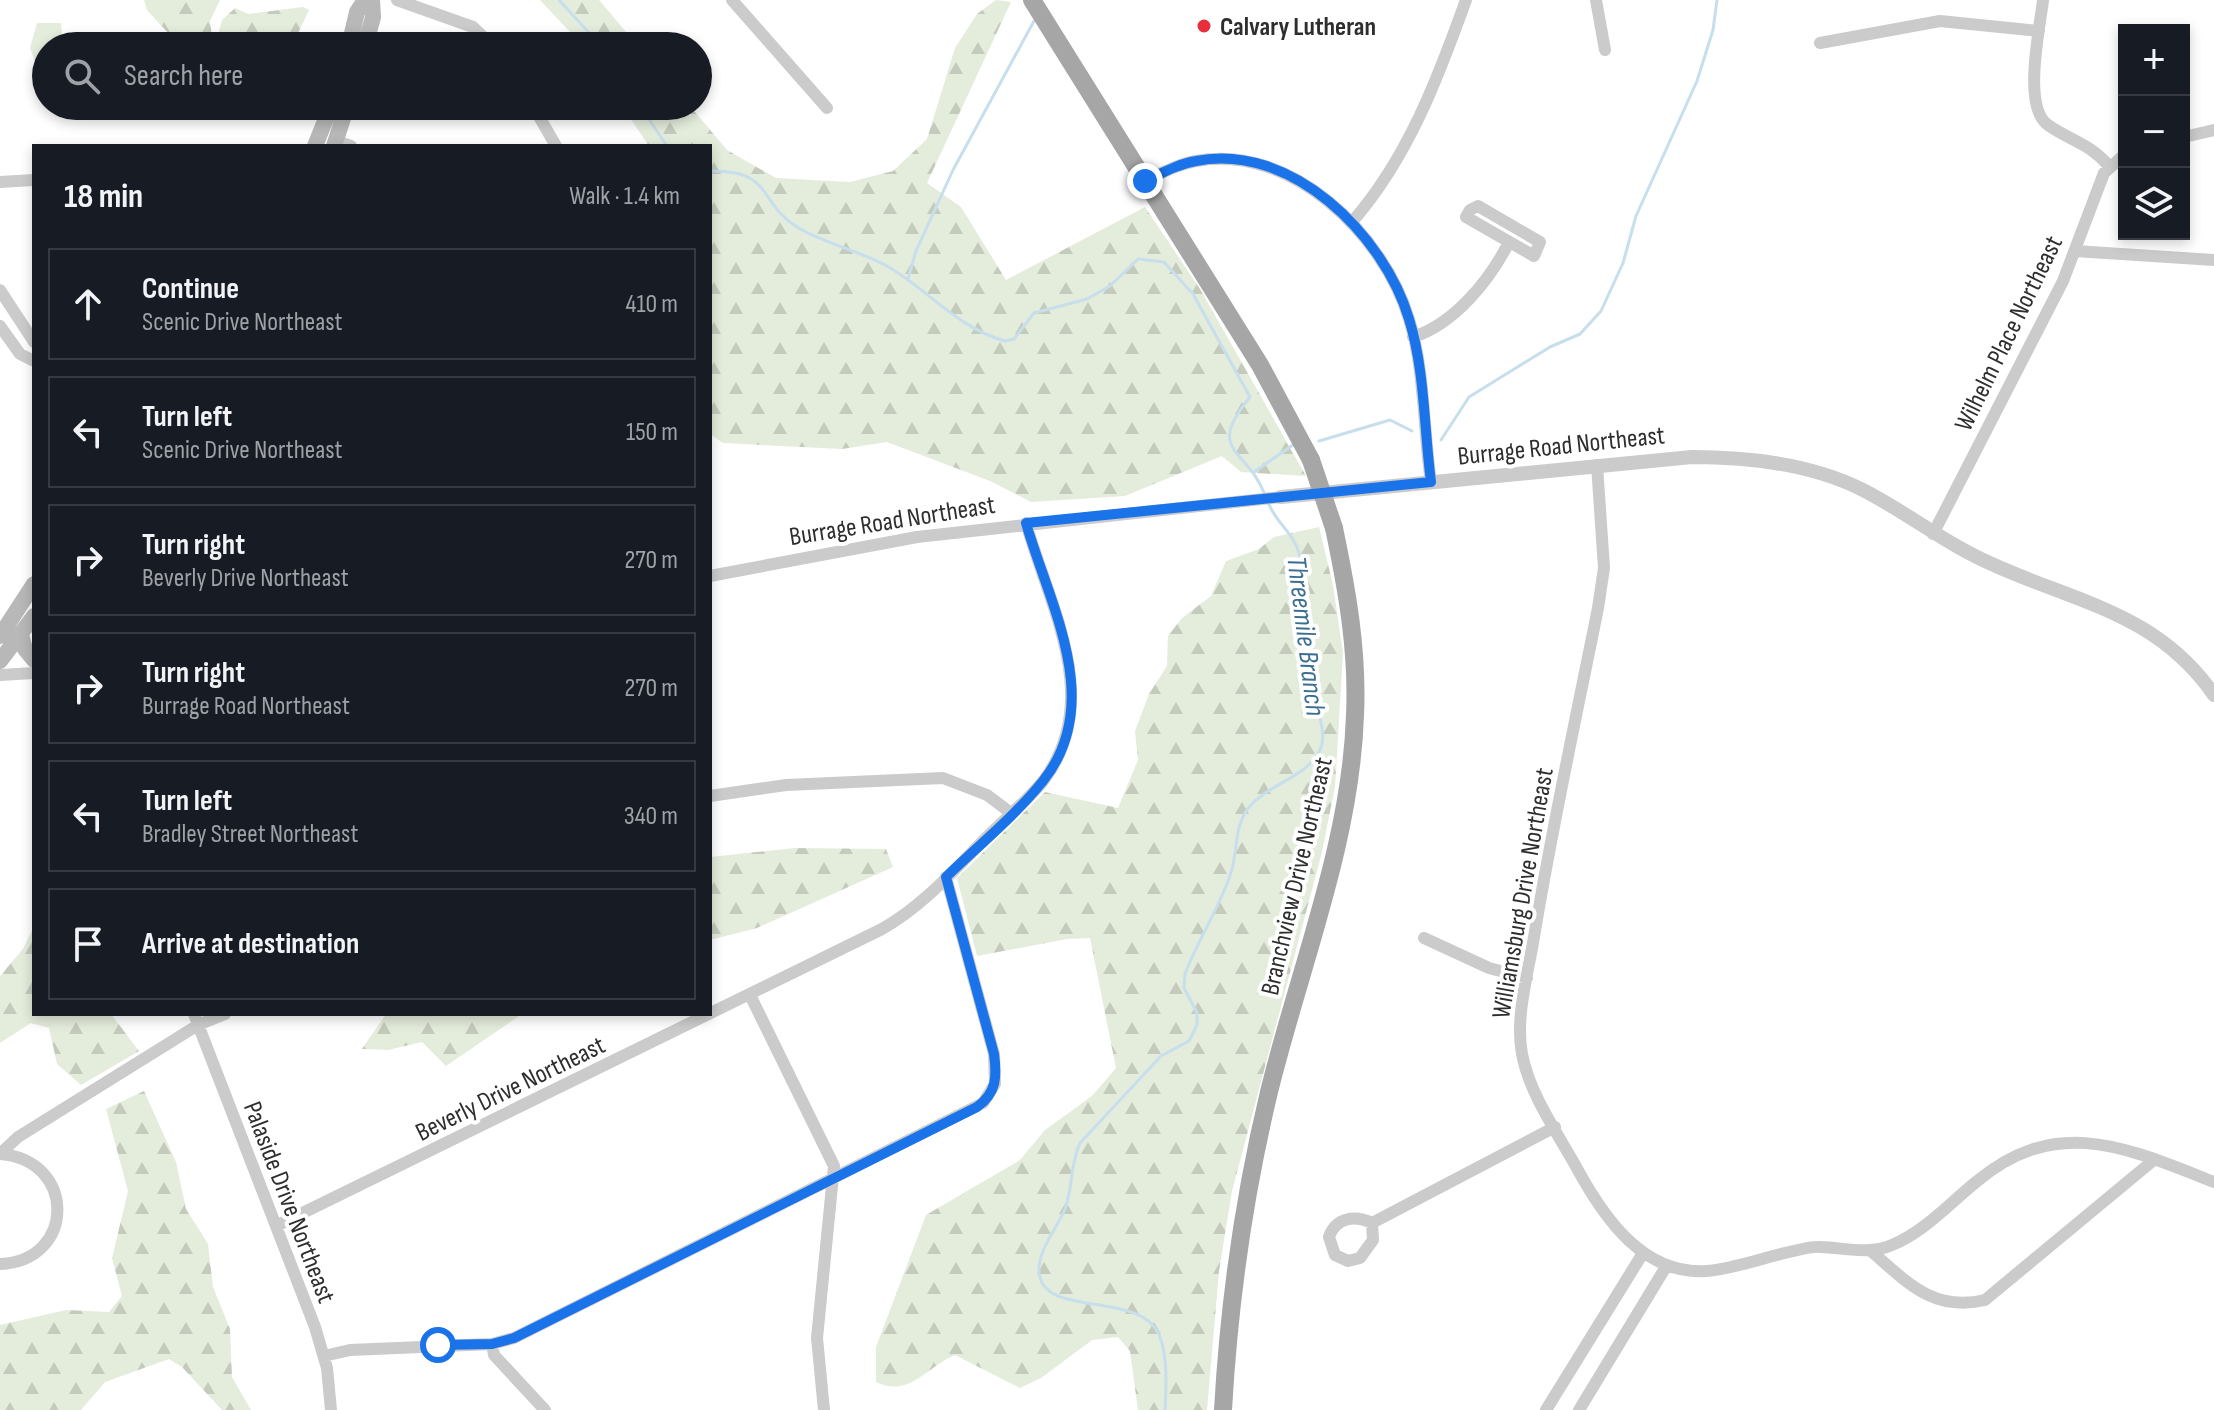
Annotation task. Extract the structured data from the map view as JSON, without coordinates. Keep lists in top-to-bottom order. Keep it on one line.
{"streets":{"main road":["Branchview Drive Northeast"],"street":["Wilhelm Place Northeast","Burrage Road Northeast","Williamsburg Drive Northeast","Beverly Drive Northeast","Palaside Drive Northeast"]},"crossings":[["Wilhelm Place Northeast","Burrage Road Northeast"],["Burrage Road Northeast","Williamsburg Drive Northeast"],["Burrage Road Northeast","Beverly Drive Northeast"],["Beverly Drive Northeast","Palaside Drive Northeast"]],"water":["Threemile Branch"],"places":["Calvary Lutheran"],"page":{"map_buttons":["+","−"],"search":"Search here","heading":["18 min","Walk · 1.4 km"],"list":[["Continue","Scenic Drive Northeast","410 m"],["Turn left","Scenic Drive Northeast","150 m"],["Turn right","Beverly Drive Northeast","270 m"],["Turn right","Burrage Road Northeast","270 m"],["Turn left","Bradley Street Northeast","340 m"],"Arrive at destination"]}}
